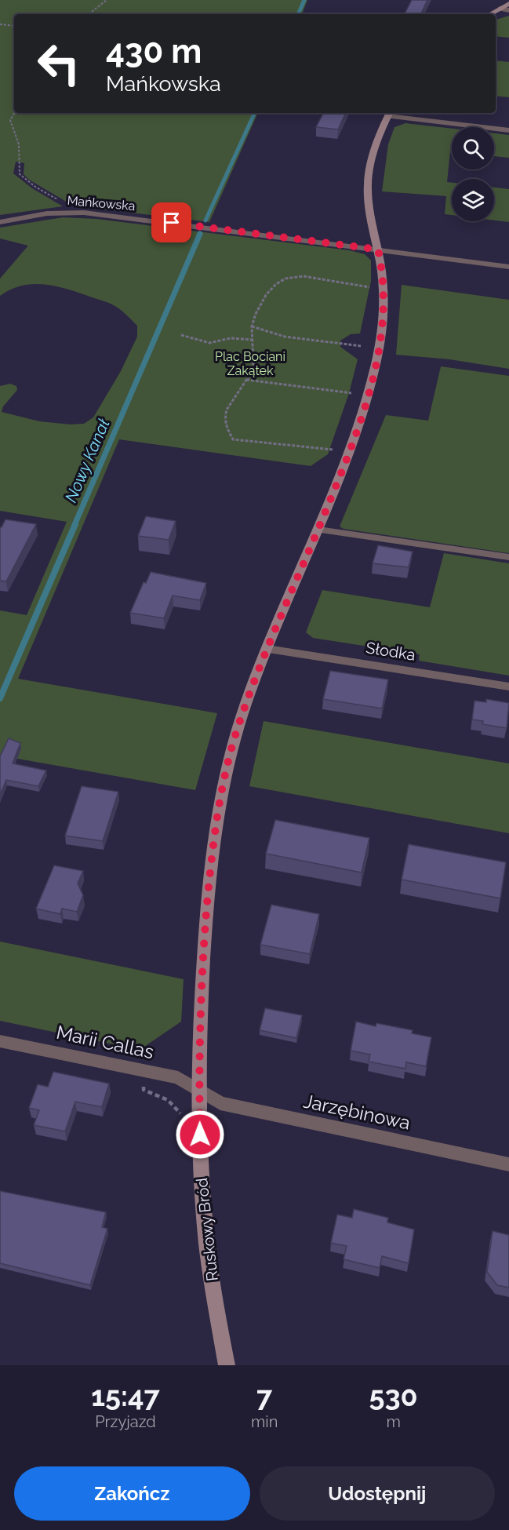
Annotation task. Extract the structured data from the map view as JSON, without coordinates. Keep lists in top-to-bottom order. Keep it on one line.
{"streets":{"street":["Mańkowska","Słodka","Marii Callas","Jarzębinowa","Ruskowy Bród"]},"crossings":[["Mańkowska","Ruskowy Bród"],["Słodka","Ruskowy Bród"],["Marii Callas","Jarzębinowa"],["Marii Callas","Ruskowy Bród"],["Jarzębinowa","Ruskowy Bród"]],"water":["Nowy Kanał"],"parks":["Plac Bociani Zakątek"],"page":{"turn":["430 m","Mańkowska"],"eta":["15:47","Przyjazd","7","min","530","m"],"buttons":["Zakończ","Udostępnij"]}}
